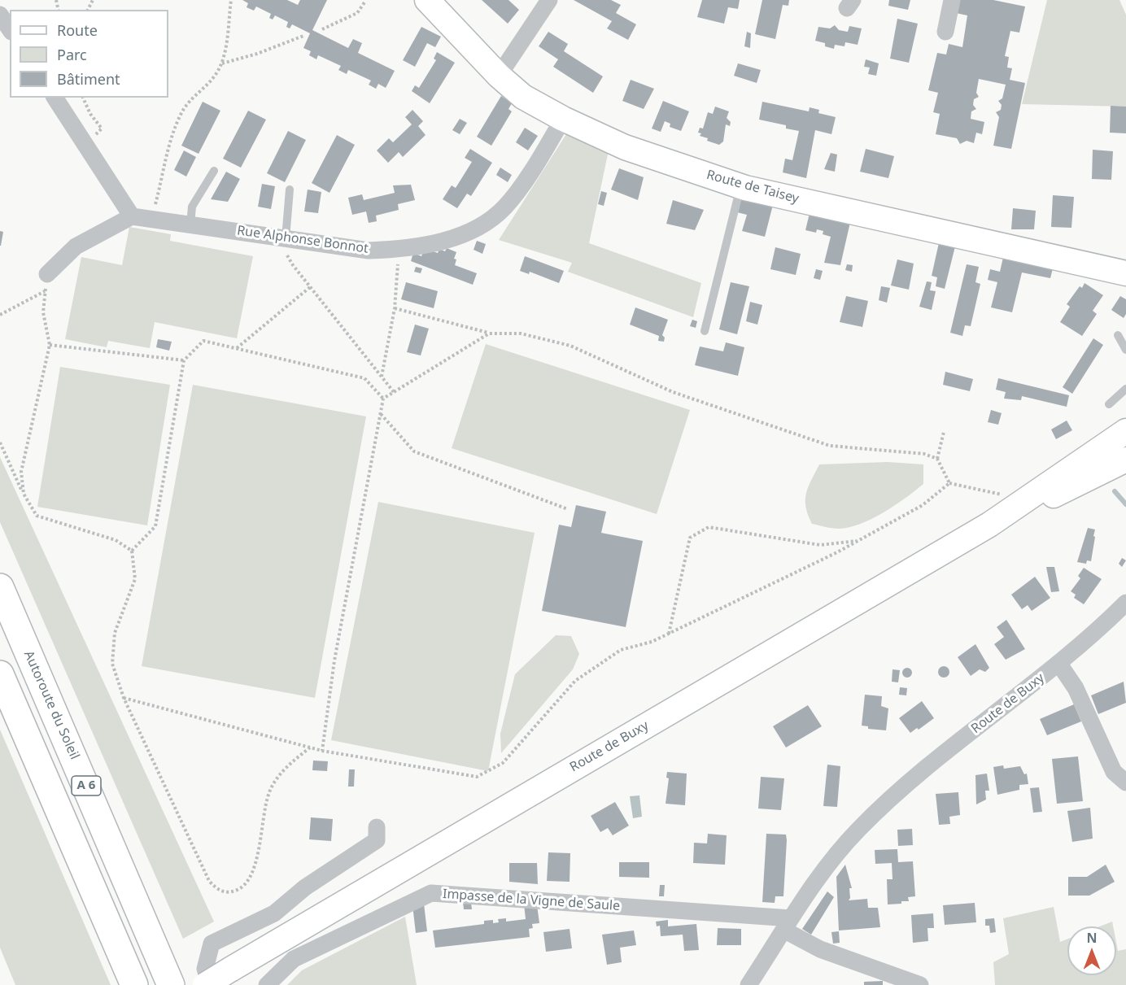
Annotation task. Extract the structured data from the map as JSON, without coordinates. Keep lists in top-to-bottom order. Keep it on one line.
{"streets":{"highway":["Autoroute du Soleil","A 6"],"main road":["Route de Taisey","Route de Buxy"],"street":["Rue Alphonse Bonnot","Impasse de la Vigne de Saule"]},"crossings":[["Route de Taisey","Rue Alphonse Bonnot"],["Route de Buxy","Impasse de la Vigne de Saule"]],"legend":["Route","Parc","Bâtiment"],"north":"top"}
